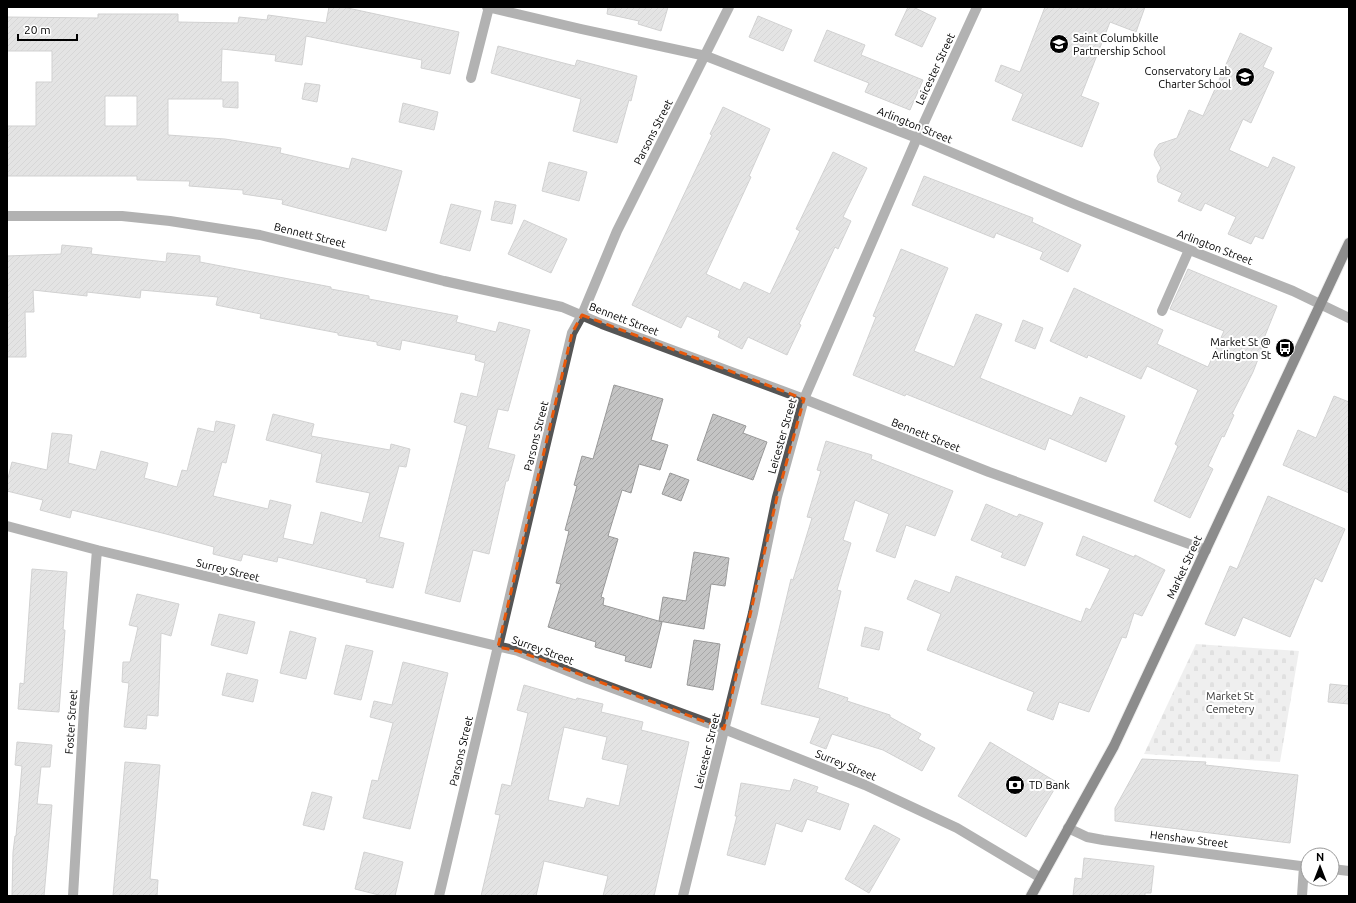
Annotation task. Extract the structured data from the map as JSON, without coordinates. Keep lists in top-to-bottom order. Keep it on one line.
{"streets":{"main road":["Market Street"],"street":["Leicester Street","Arlington Street","Parsons Street","Bennett Street","Surrey Street","Foster Street","Henshaw Street"]},"crossings":[["Leicester Street","Arlington Street"],["Leicester Street","Bennett Street"],["Leicester Street","Surrey Street"],["Arlington Street","Parsons Street"],["Arlington Street","Market Street"],["Parsons Street","Bennett Street"],["Parsons Street","Surrey Street"],["Bennett Street","Market Street"],["Market Street","Surrey Street"],["Market Street","Henshaw Street"],["Surrey Street","Foster Street"]],"parks":["Market St Cemetery"],"places":{"school or university":["Saint Columbkille Partnership School","Conservatory Lab Charter School"],"bus stop":["Market St @ Arlington St"],"bank":["TD Bank"]},"scale_bar":"20 m","north":"top"}
